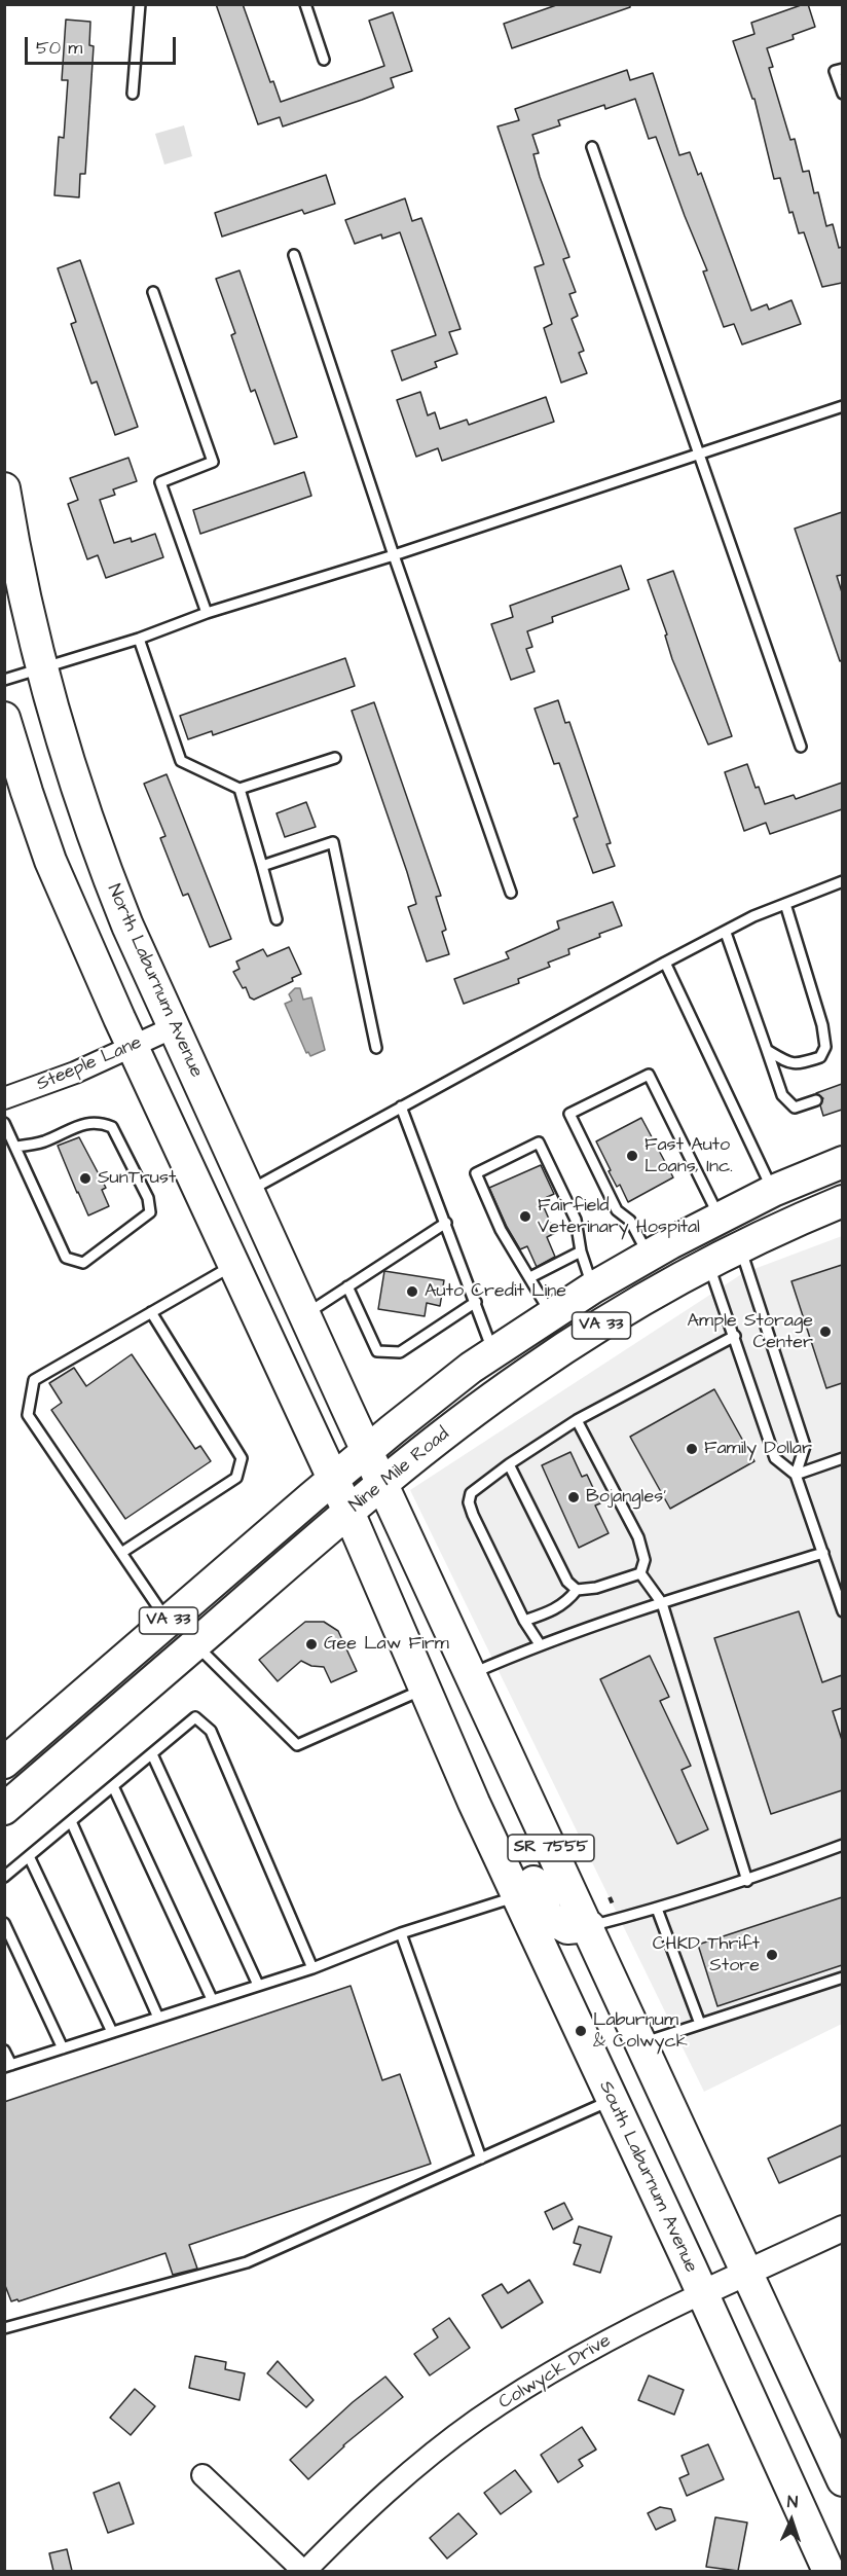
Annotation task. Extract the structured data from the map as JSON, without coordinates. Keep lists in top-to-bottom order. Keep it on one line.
{"streets":{"main road":["North Laburnum Avenue","VA 33","Nine Mile Road","SR 7555","South Laburnum Avenue"],"street":["Steeple Lane","Colwyck Drive"]},"crossings":[["North Laburnum Avenue","Steeple Lane"],["North Laburnum Avenue","Nine Mile Road"],["North Laburnum Avenue","SR 7555"],["Nine Mile Road","SR 7555"],["Nine Mile Road","South Laburnum Avenue"],["South Laburnum Avenue","Colwyck Drive"]],"places":["Fast Auto Loans, Inc.","SunTrust","Fairfield Veterinary Hospital","Auto Credit Line","Ample Storage Center","Family Dollar","Bojangles'","Gee Law Firm","CHKD Thrift Store","Laburnum & Colwyck"],"scale_bar":"50 m","north":"top"}
